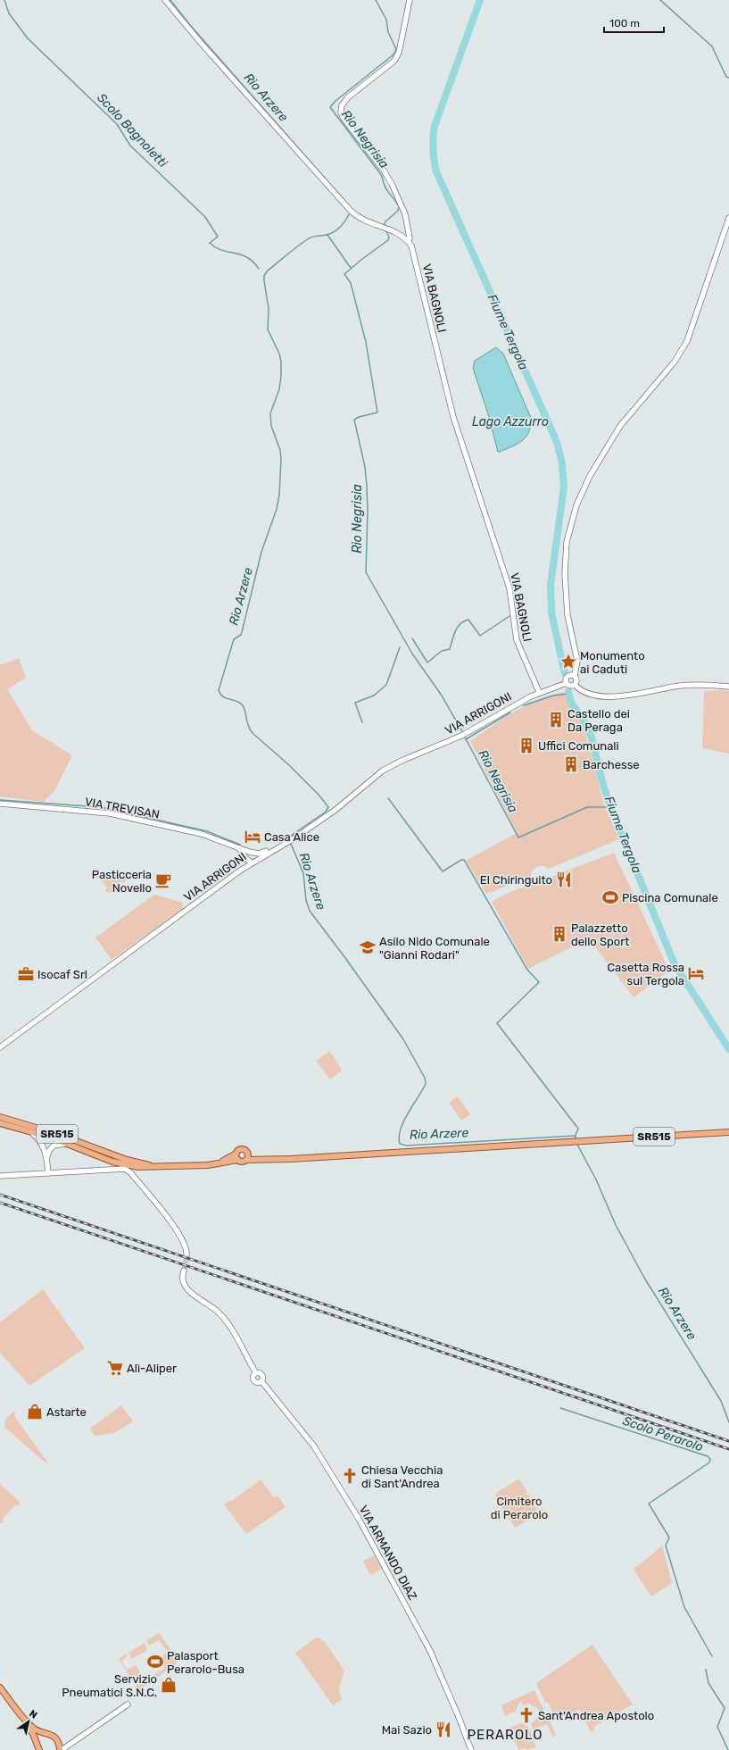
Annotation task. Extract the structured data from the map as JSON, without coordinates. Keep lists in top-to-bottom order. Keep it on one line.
{"streets":{"main road":["SR515"],"street":["VIA BAGNOLI","VIA ARRIGONI","VIA TREVISAN","VIA ARMANDO DIAZ"]},"crossings":[["VIA BAGNOLI","VIA ARRIGONI"],["VIA ARRIGONI","VIA TREVISAN"]],"districts":["PERAROLO"],"water":["Rio Arzere","Scolo Bagnoletti","Rio Negrisia","Fiume Tergola","Lago Azzurro","Scolo Perarolo"],"parks":["Cimitero di Perarolo"],"places":{"place":["Monumento ai Caduti"],"building":["Castello dei Da Peraga","Uffici Comunali","Barchesse","Palazzetto dello Sport"],"hotel":["Casa Alice","Casetta Rossa sul Tergola"],"restaurant":["El Chiringuito","Mai Sazio"],"cafe":["Pasticceria Novello"],"sports":["Piscina Comunale","Palasport Perarolo-Busa"],"school or university":["Asilo Nido Comunale \"Gianni Rodari\""],"office":["Isocaf Srl"],"supermarket":["Alì-Aliper"],"shop":["Astarte","Servizio Pneumatici S.N.C."],"church":["Chiesa Vecchia di Sant'Andrea","Sant'Andrea Apostolo"]},"scale_bar":"100 m","north":"top right"}
